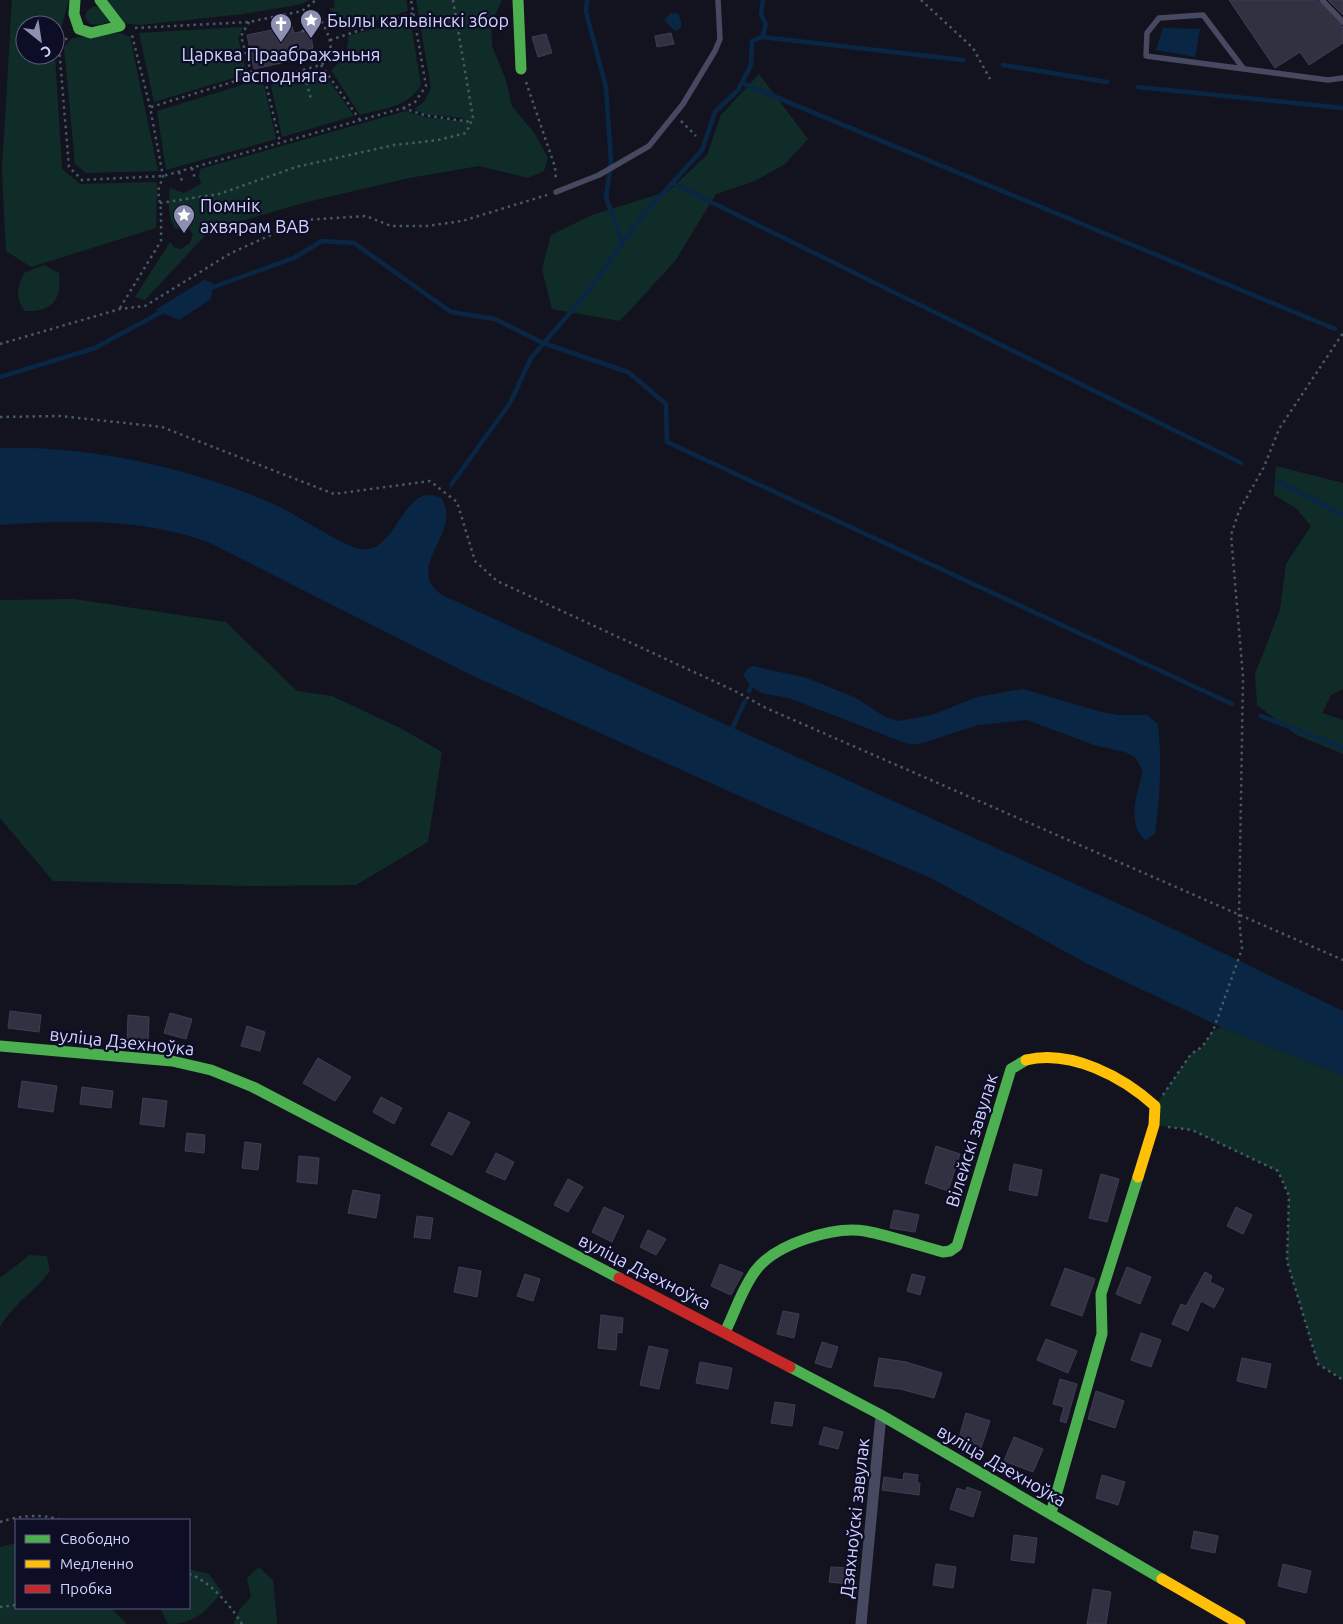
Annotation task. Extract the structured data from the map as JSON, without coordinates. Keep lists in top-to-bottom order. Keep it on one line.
{"streets":{"street":["вуліца Дзехноўка","Вілейскі завулак","Дзяхноўскі завулак"]},"crossings":[["вуліца Дзехноўка","Вілейскі завулак"],["вуліца Дзехноўка","Дзяхноўскі завулак"]],"places":{"place":["Былы кальвінскі збор","Помнік ахвярам ВАВ"],"church":["Царква Праабражэньня Гасподняга"]},"legend":["Свободно","Медленно","Пробка"],"north":"bottom right"}
